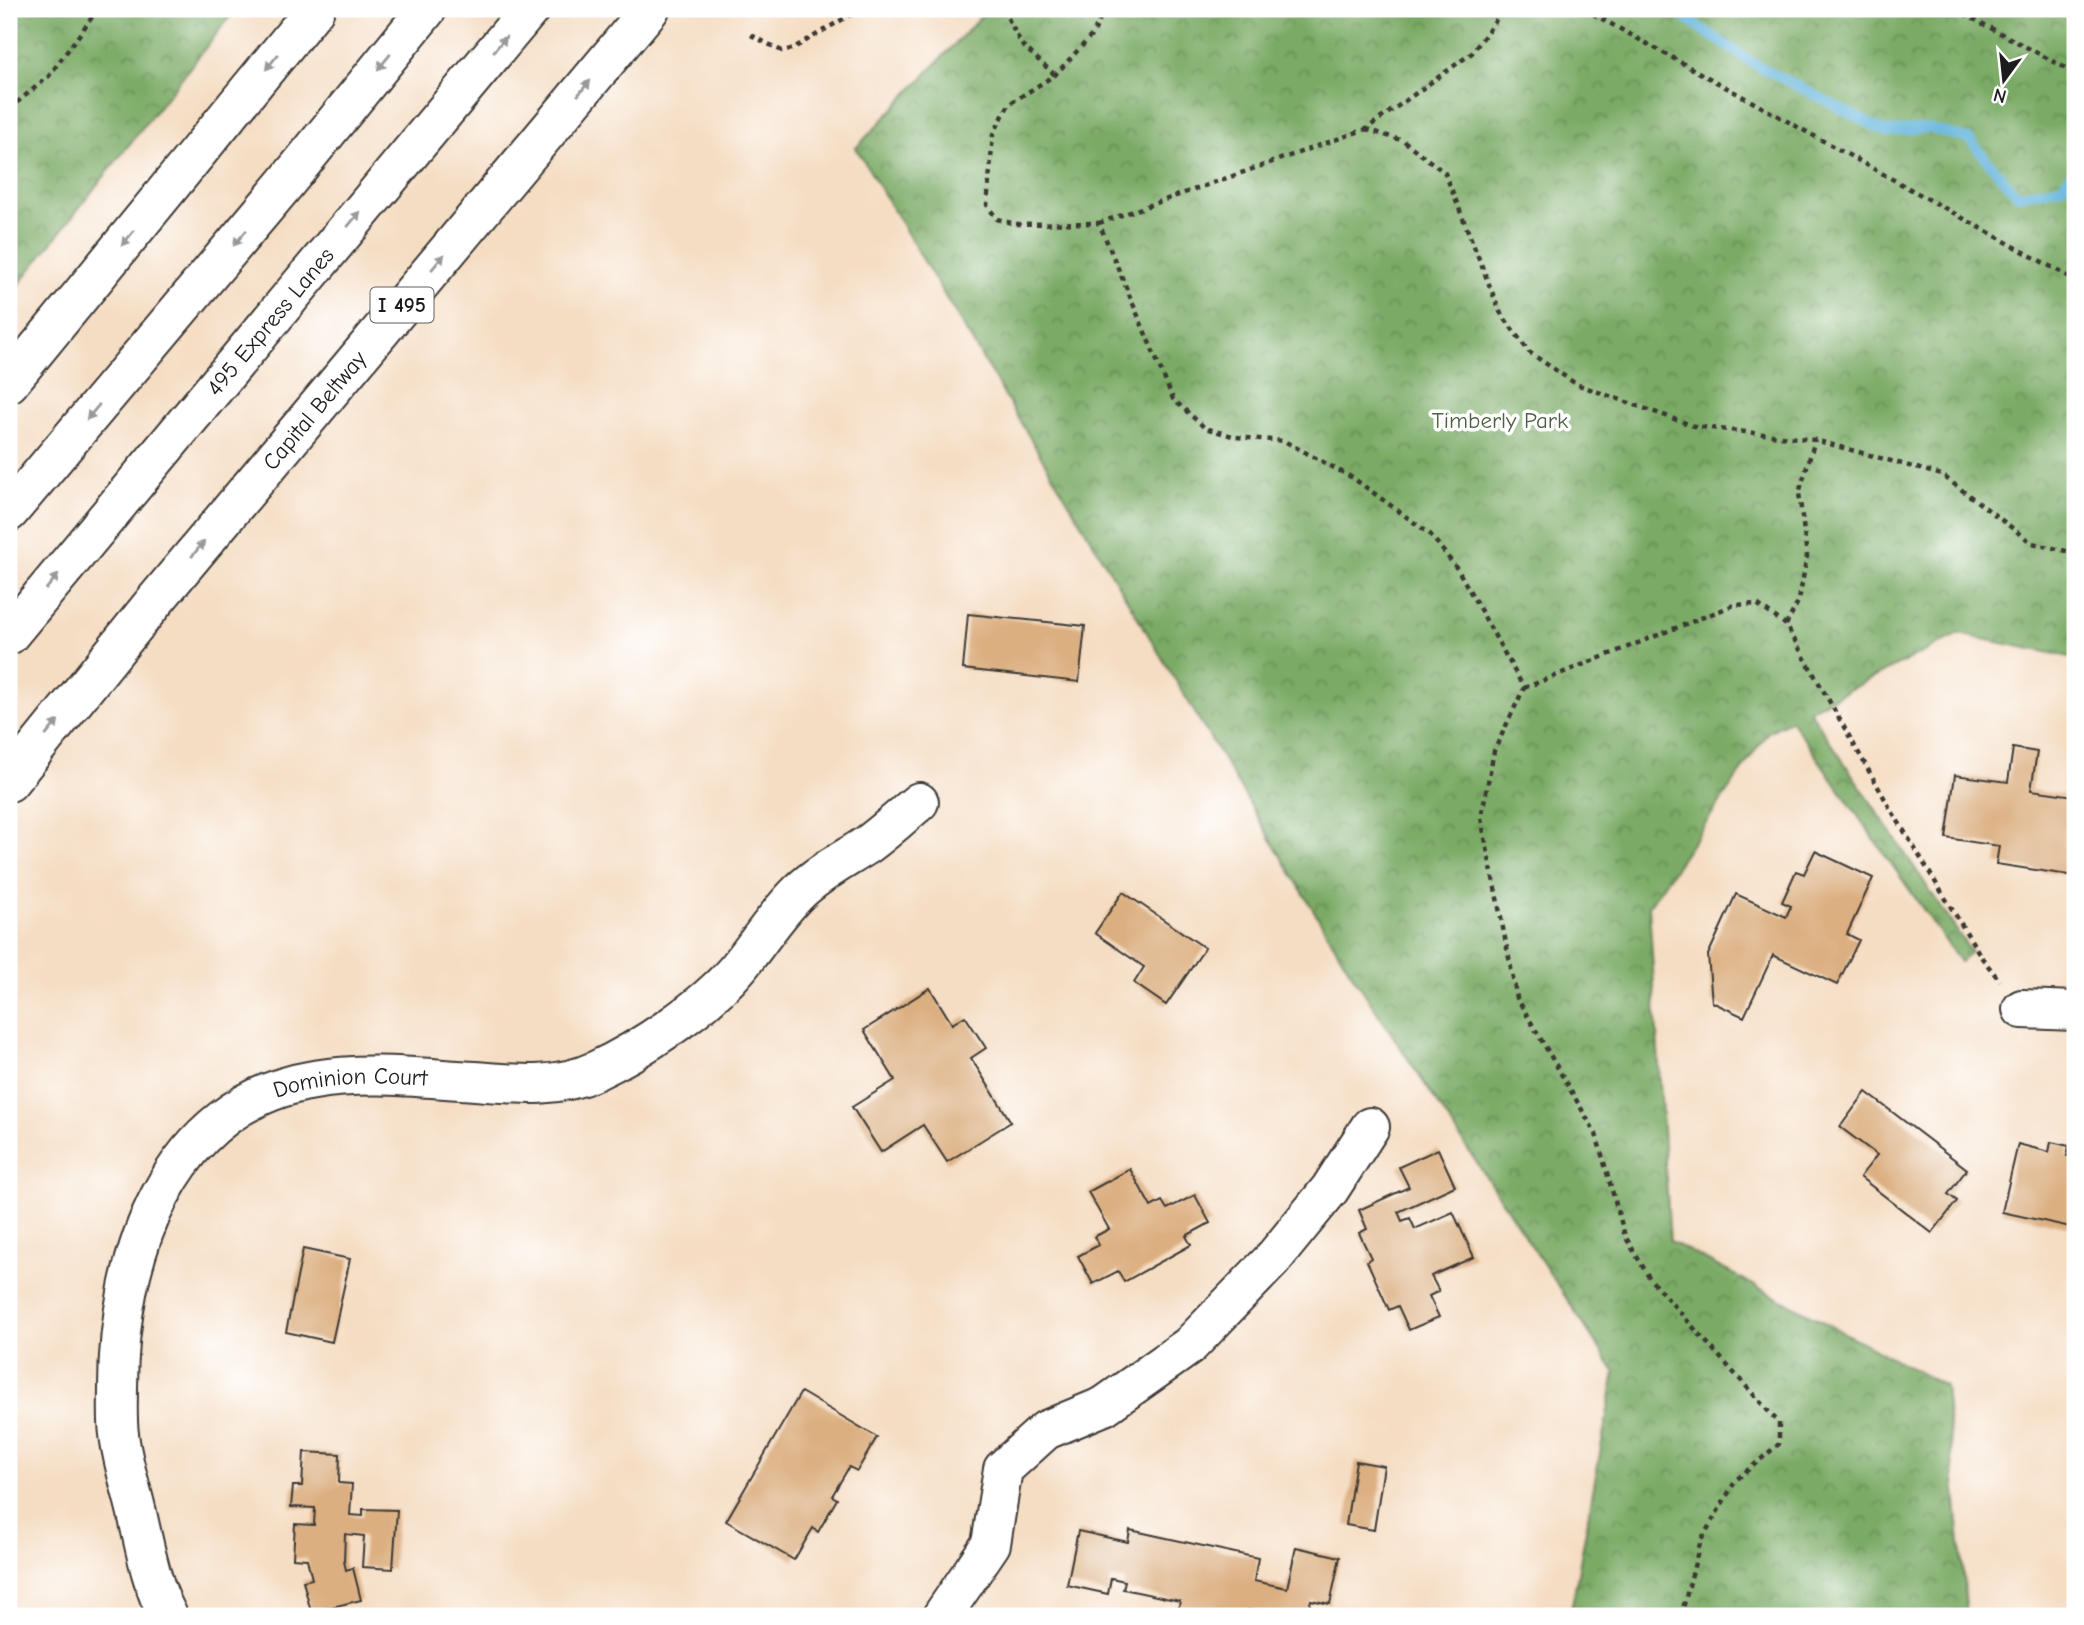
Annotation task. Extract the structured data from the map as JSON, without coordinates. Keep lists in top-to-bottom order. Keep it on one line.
{"streets":{"main road":["I 495","495 Express Lanes","Capital Beltway","Dominion Court"]},"parks":["Timberly Park"],"north":"bottom"}
